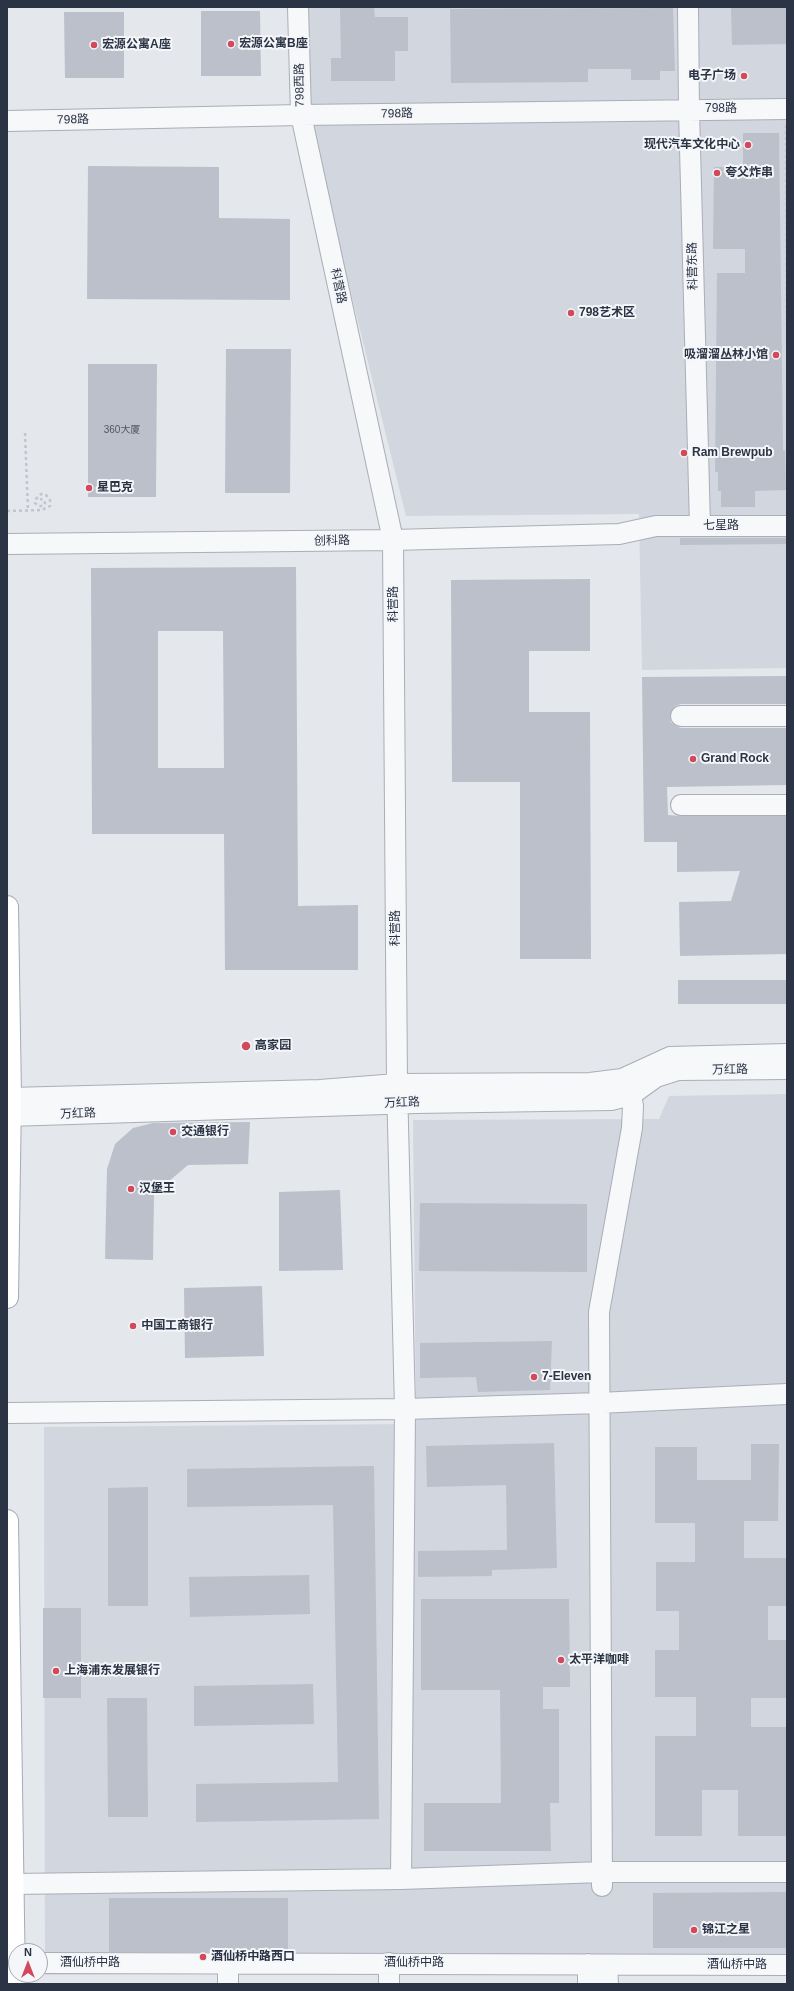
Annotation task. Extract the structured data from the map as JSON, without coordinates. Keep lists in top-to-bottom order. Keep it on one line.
{"streets":{"street":["798西路","798路","科营东路","科营路","七星路","创科路","万红路","酒仙桥中路"]},"crossings":[["798西路","798路"],["798西路","科营路"],["798路","科营东路"],["798路","科营路"],["科营东路","七星路"],["科营路","创科路"],["科营路","万红路"],["七星路","创科路"]],"places":["宏源公寓B座","宏源公寓A座","电子广场","现代汽车文化中心","夸父炸串","798艺术区","吸溜溜丛林小馆","Ram Brewpub","星巴克","Grand Rock","高家园","交通银行","汉堡王","中国工商银行","7-Eleven","太平洋咖啡","上海浦东发展银行","锦江之星","酒仙桥中路西口"],"house_numbers":["360大厦"],"north":"top"}
